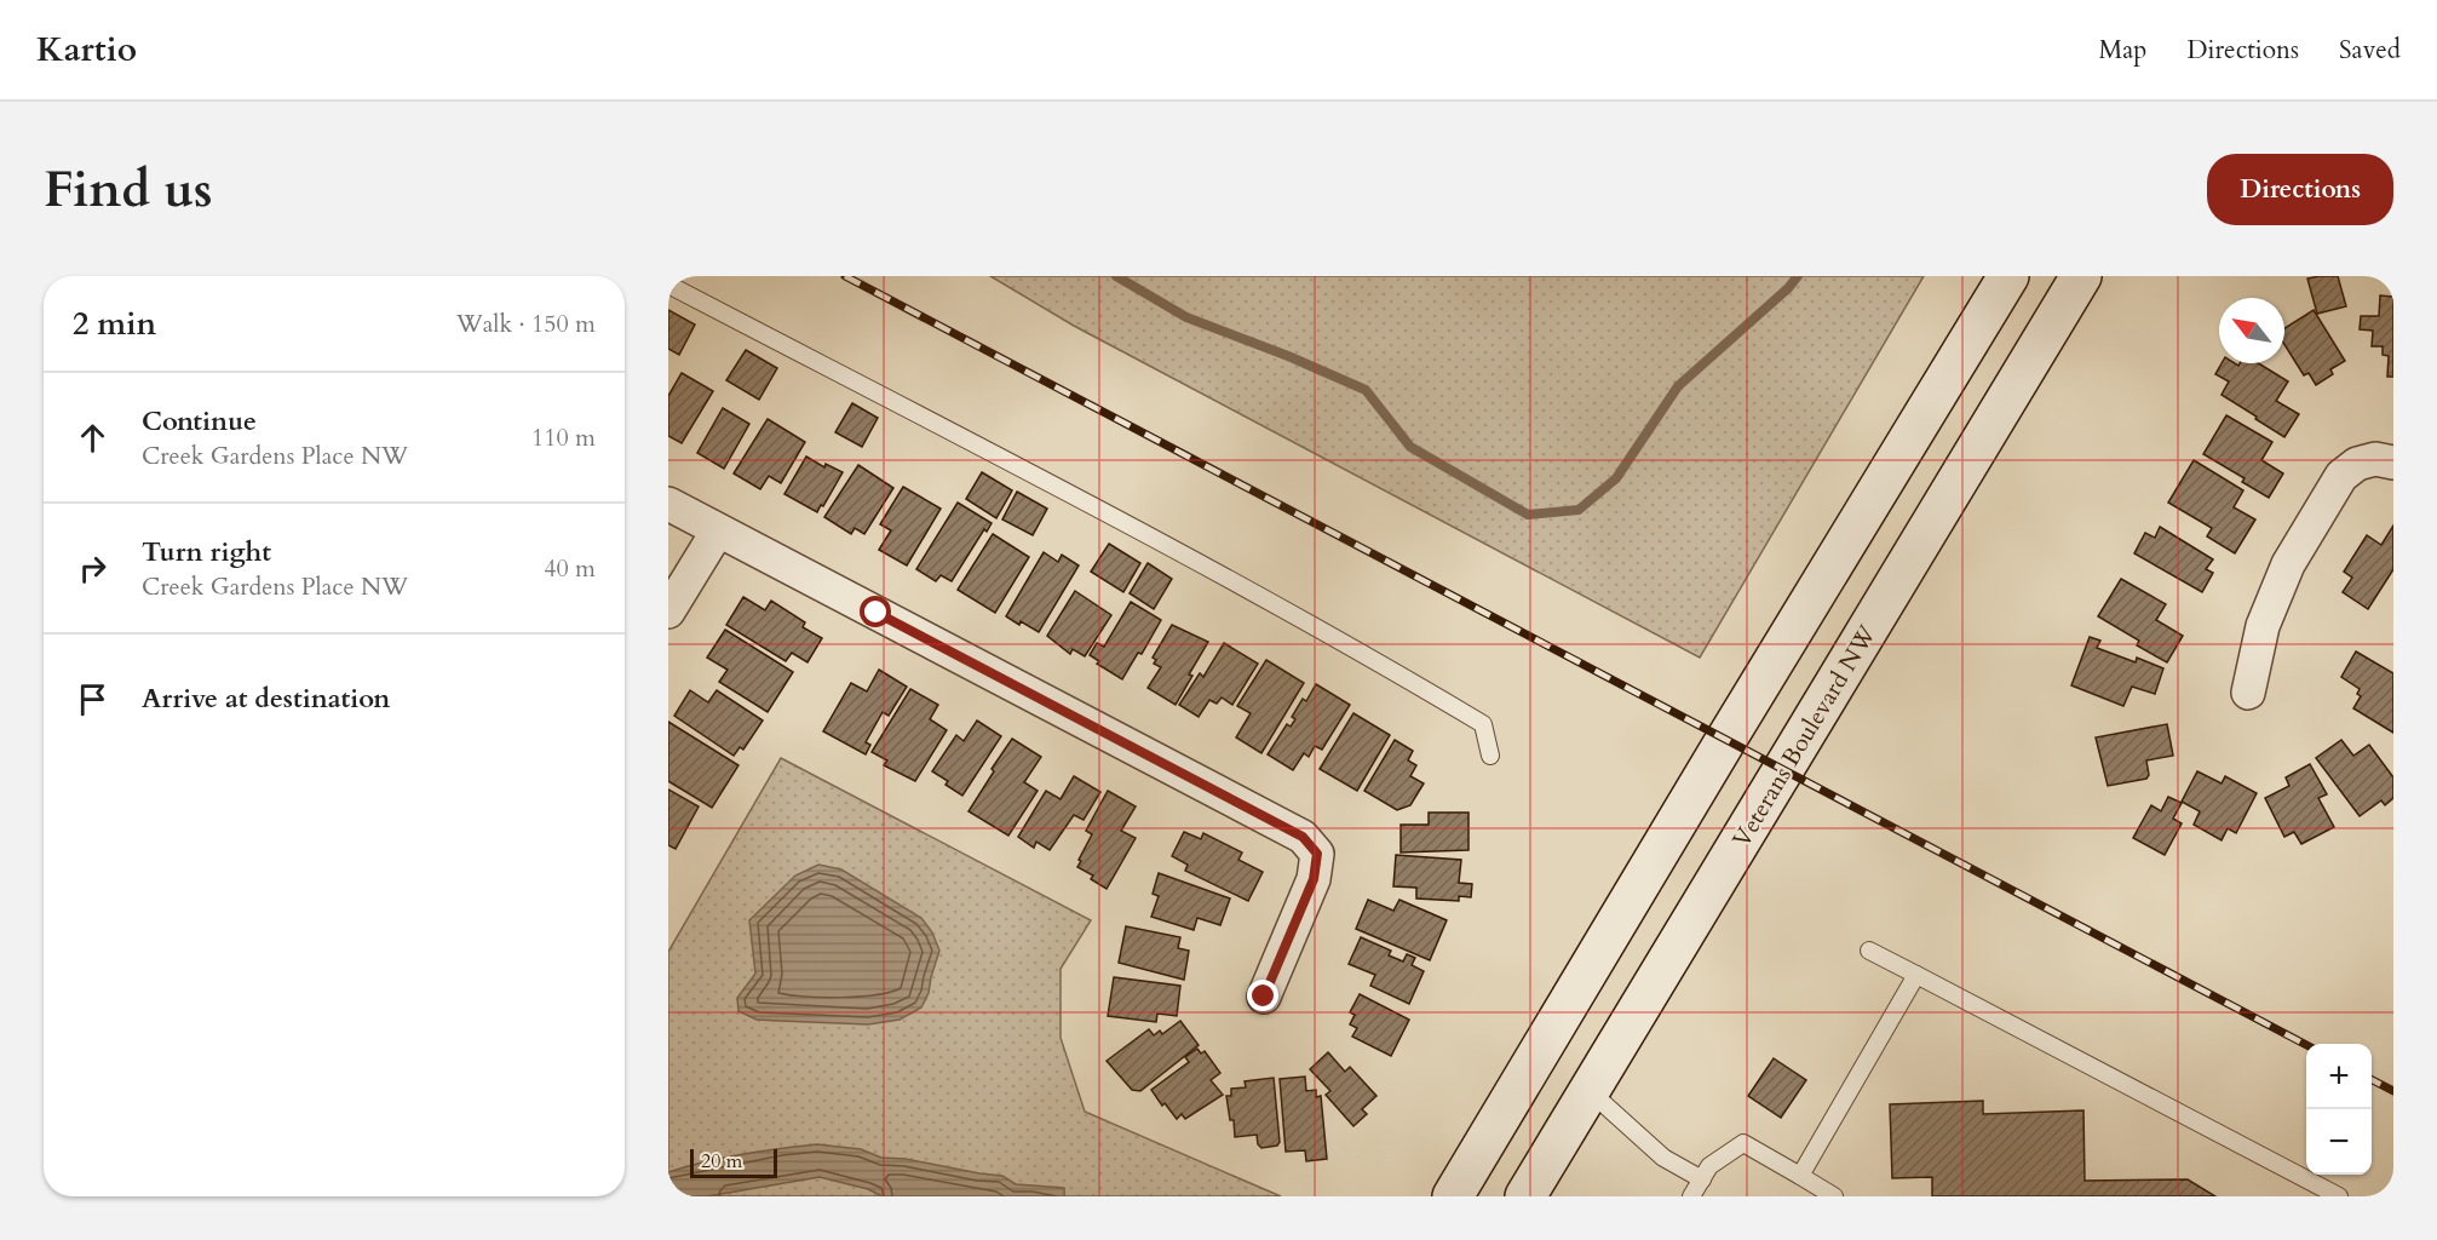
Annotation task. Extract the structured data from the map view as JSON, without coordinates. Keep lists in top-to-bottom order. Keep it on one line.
{"streets":{"main road":["Veterans Boulevard NW"]},"scale_bar":"20 m","north":"top left","page":{"header":"Kartio","nav":["Map","Directions","Saved"],"buttons":"Directions","title":"Find us","heading":["2 min","Walk · 150 m"],"list":[["Continue","Creek Gardens Place NW","110 m"],["Turn right","Creek Gardens Place NW","40 m"],"Arrive at destination"],"map_buttons":["+","−"],"scale":"20 m"}}
